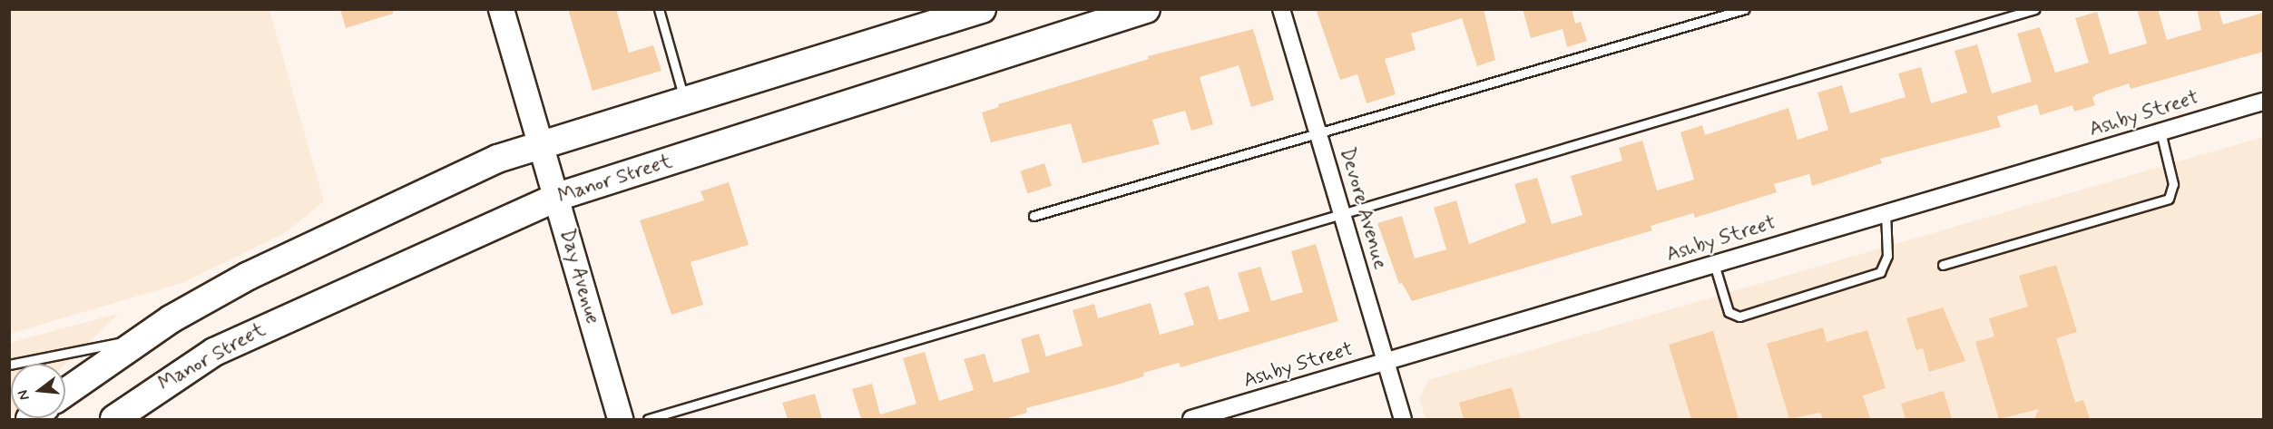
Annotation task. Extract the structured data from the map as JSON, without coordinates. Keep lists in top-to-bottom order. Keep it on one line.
{"streets":{"main road":["Manor Street"],"street":["Ashby Street","Devore Avenue","Day Avenue"]},"crossings":[["Ashby Street","Devore Avenue"],["Manor Street","Day Avenue"]],"north":"left"}
